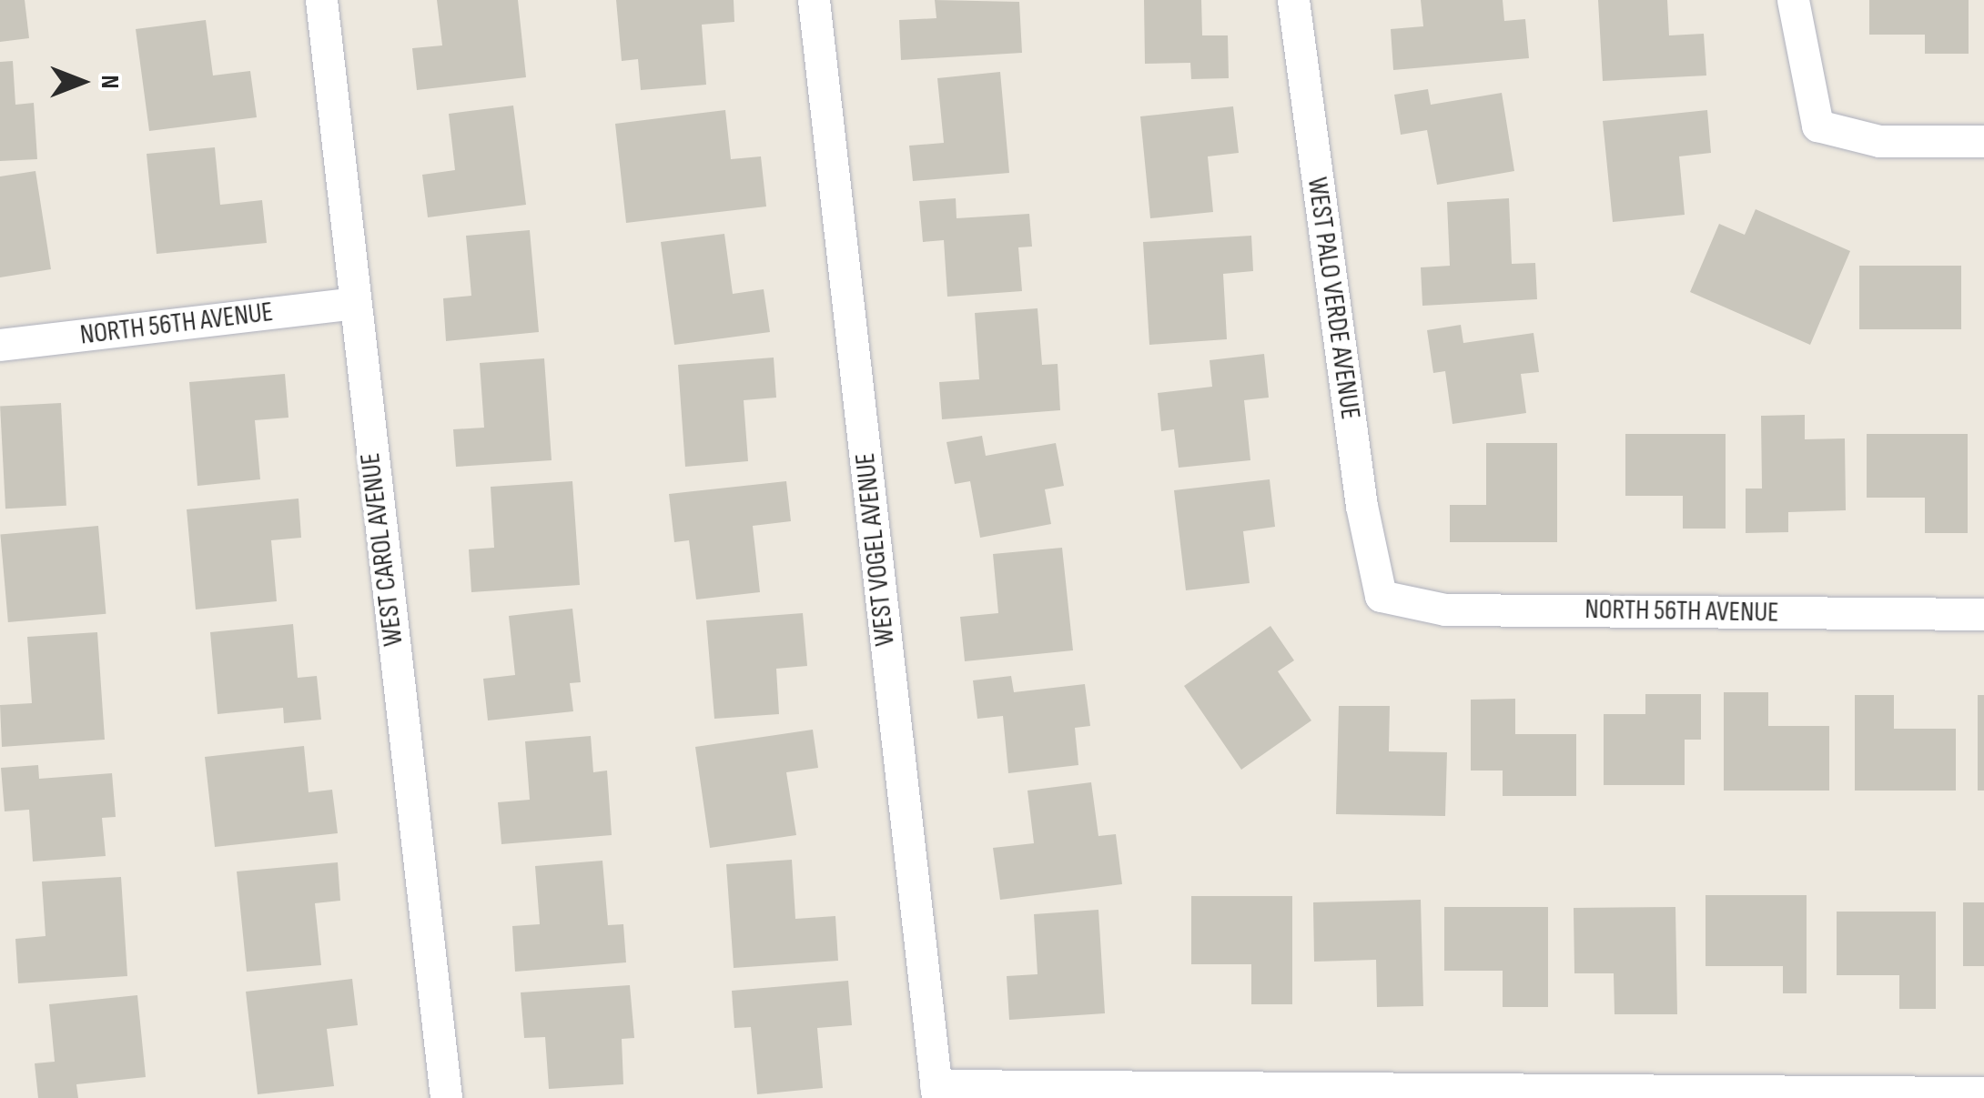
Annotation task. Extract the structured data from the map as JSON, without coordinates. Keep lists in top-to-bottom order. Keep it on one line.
{"streets":{"street":["WEST PALO VERDE AVENUE","NORTH 56TH AVENUE","WEST CAROL AVENUE","WEST VOGEL AVENUE"]},"crossings":[["WEST PALO VERDE AVENUE","NORTH 56TH AVENUE"],["NORTH 56TH AVENUE","WEST CAROL AVENUE"]],"north":"right"}
